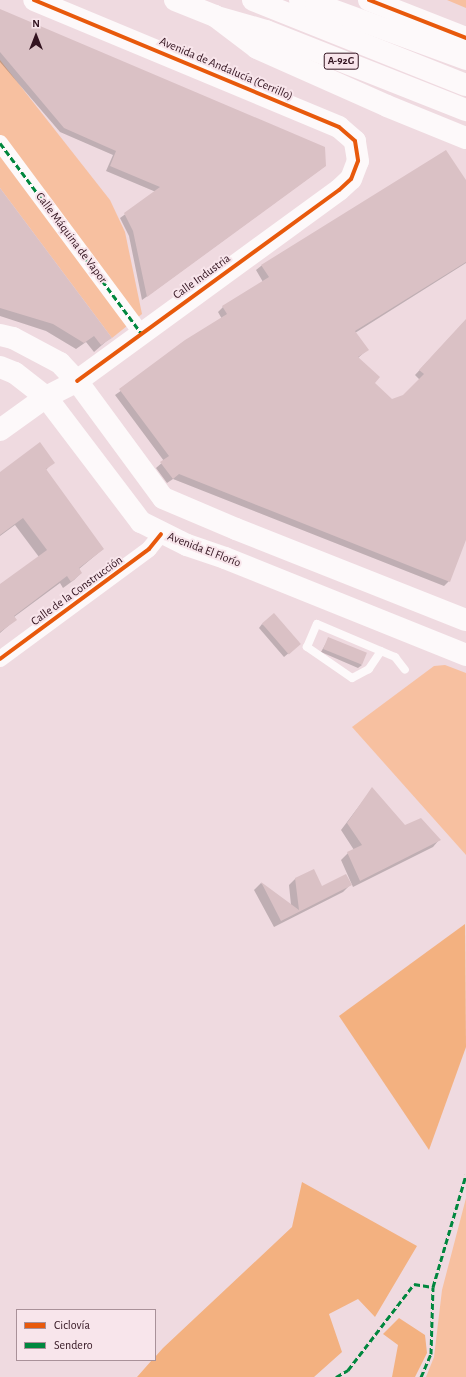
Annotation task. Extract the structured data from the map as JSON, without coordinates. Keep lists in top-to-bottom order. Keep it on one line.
{"streets":{"main road":["A-92G","Avenida de Andalucía (Cerrillo)","Calle Industria","Avenida El Florío"],"street":["Calle Máquina de Vapor","Calle de la Construcción"]},"crossings":[["Avenida de Andalucía (Cerrillo)","Calle Industria"],["Calle Máquina de Vapor","Calle Industria"],["Calle Industria","Avenida El Florío"],["Avenida El Florío","Calle de la Construcción"]],"legend":["Ciclovía","Sendero"],"north":"top"}
